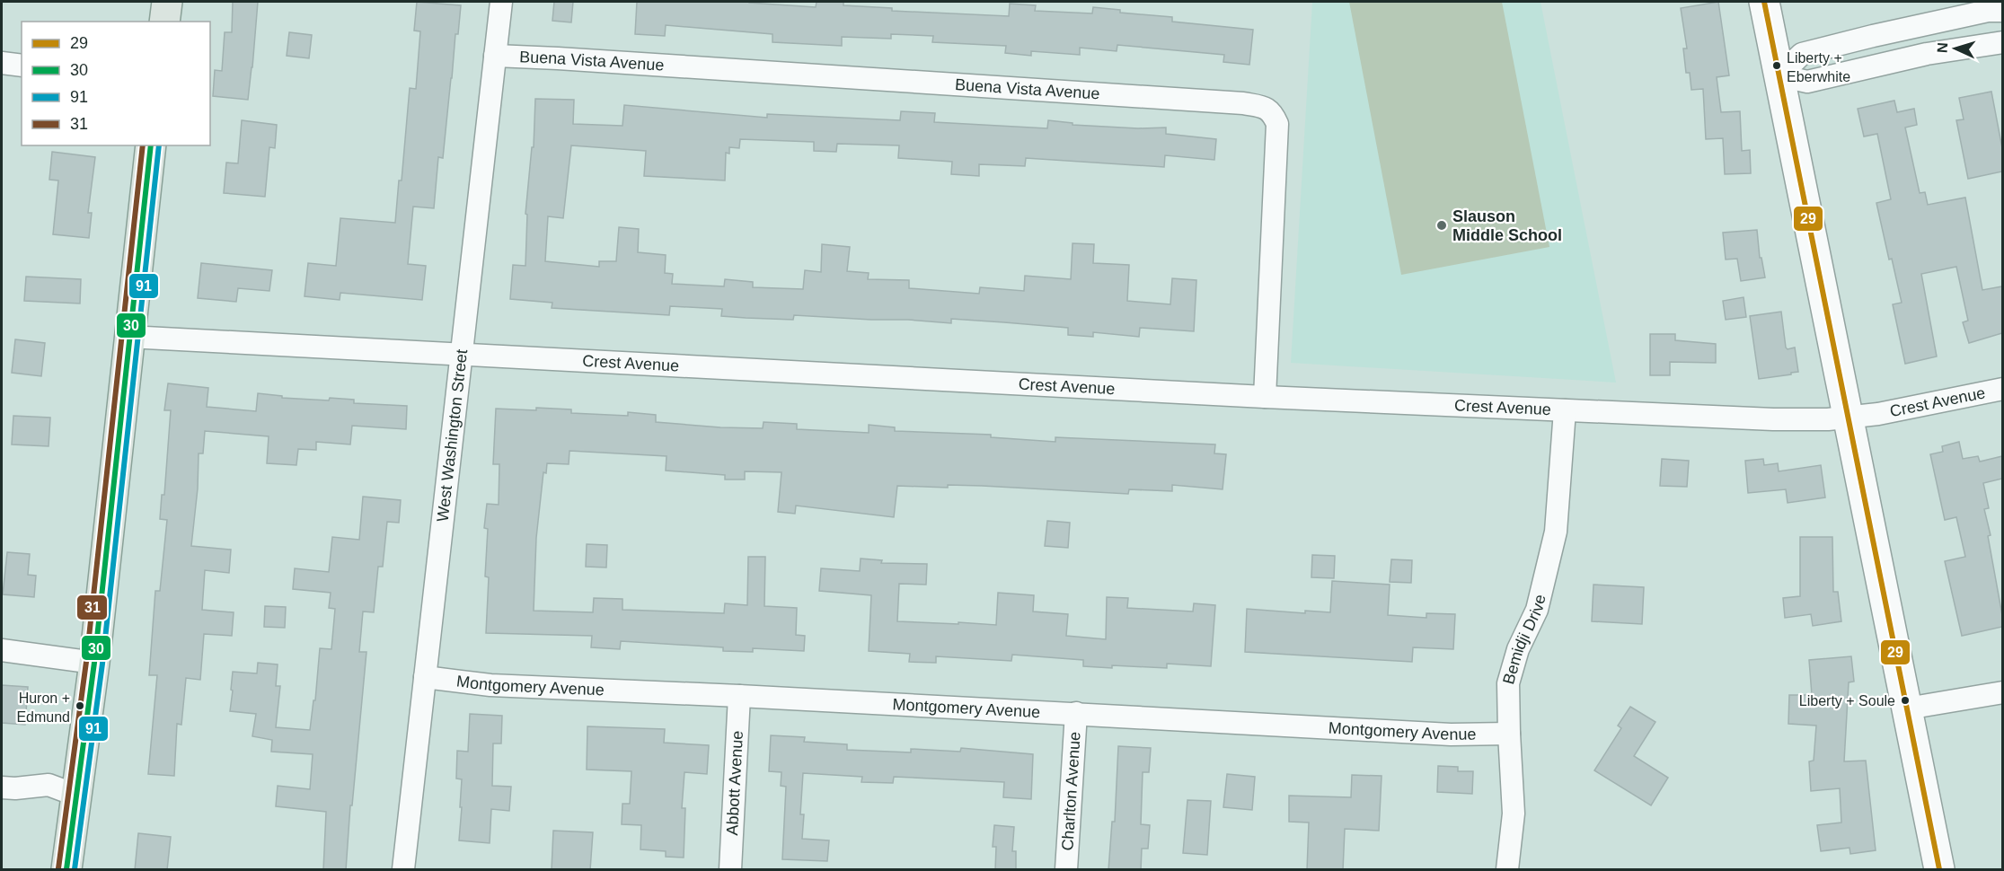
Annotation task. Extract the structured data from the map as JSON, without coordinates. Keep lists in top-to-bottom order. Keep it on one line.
{"streets":{"street":["Buena Vista Avenue","Crest Avenue","West Washington Street","Bemidji Drive","Montgomery Avenue","Abbott Avenue","Charlton Avenue"]},"crossings":[["Buena Vista Avenue","Crest Avenue"],["Buena Vista Avenue","West Washington Street"],["Crest Avenue","West Washington Street"],["Crest Avenue","Bemidji Drive"],["West Washington Street","Montgomery Avenue"],["Bemidji Drive","Montgomery Avenue"],["Montgomery Avenue","Abbott Avenue"],["Montgomery Avenue","Charlton Avenue"]],"places":["Liberty + Eberwhite","Slauson Middle School","Liberty + Soule","Huron + Edmund"],"lines":["transit line 29","transit line 30","transit line 91","transit line 31"],"legend":["29","30","91","31"],"north":"left"}
